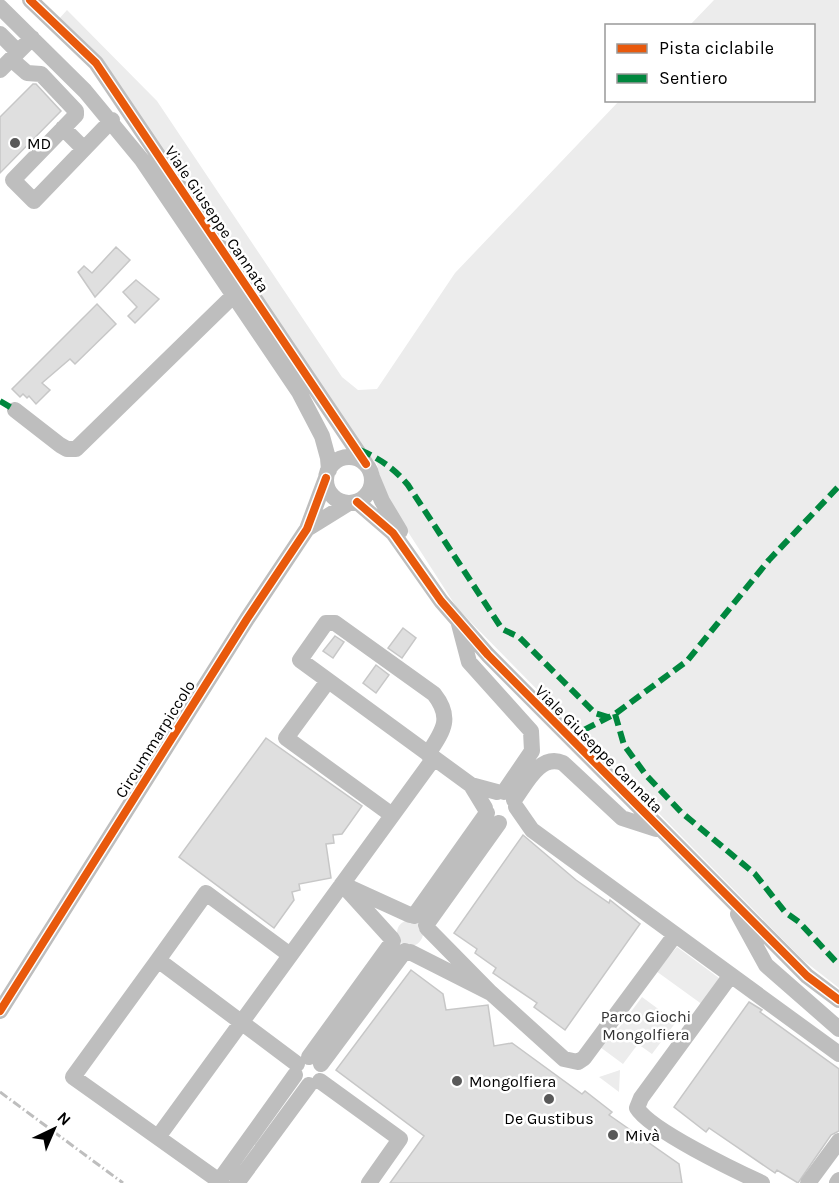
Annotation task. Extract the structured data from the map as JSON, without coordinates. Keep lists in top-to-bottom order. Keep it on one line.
{"streets":{"street":["Viale Giuseppe Cannata","Circummarpiccolo"]},"crossings":[["Viale Giuseppe Cannata","Circummarpiccolo"]],"parks":["Parco Giochi Mongolfiera"],"places":["MD","Mongolfiera","De Gustibus","Mivà"],"legend":["Pista ciclabile","Sentiero"],"north":"top right"}
